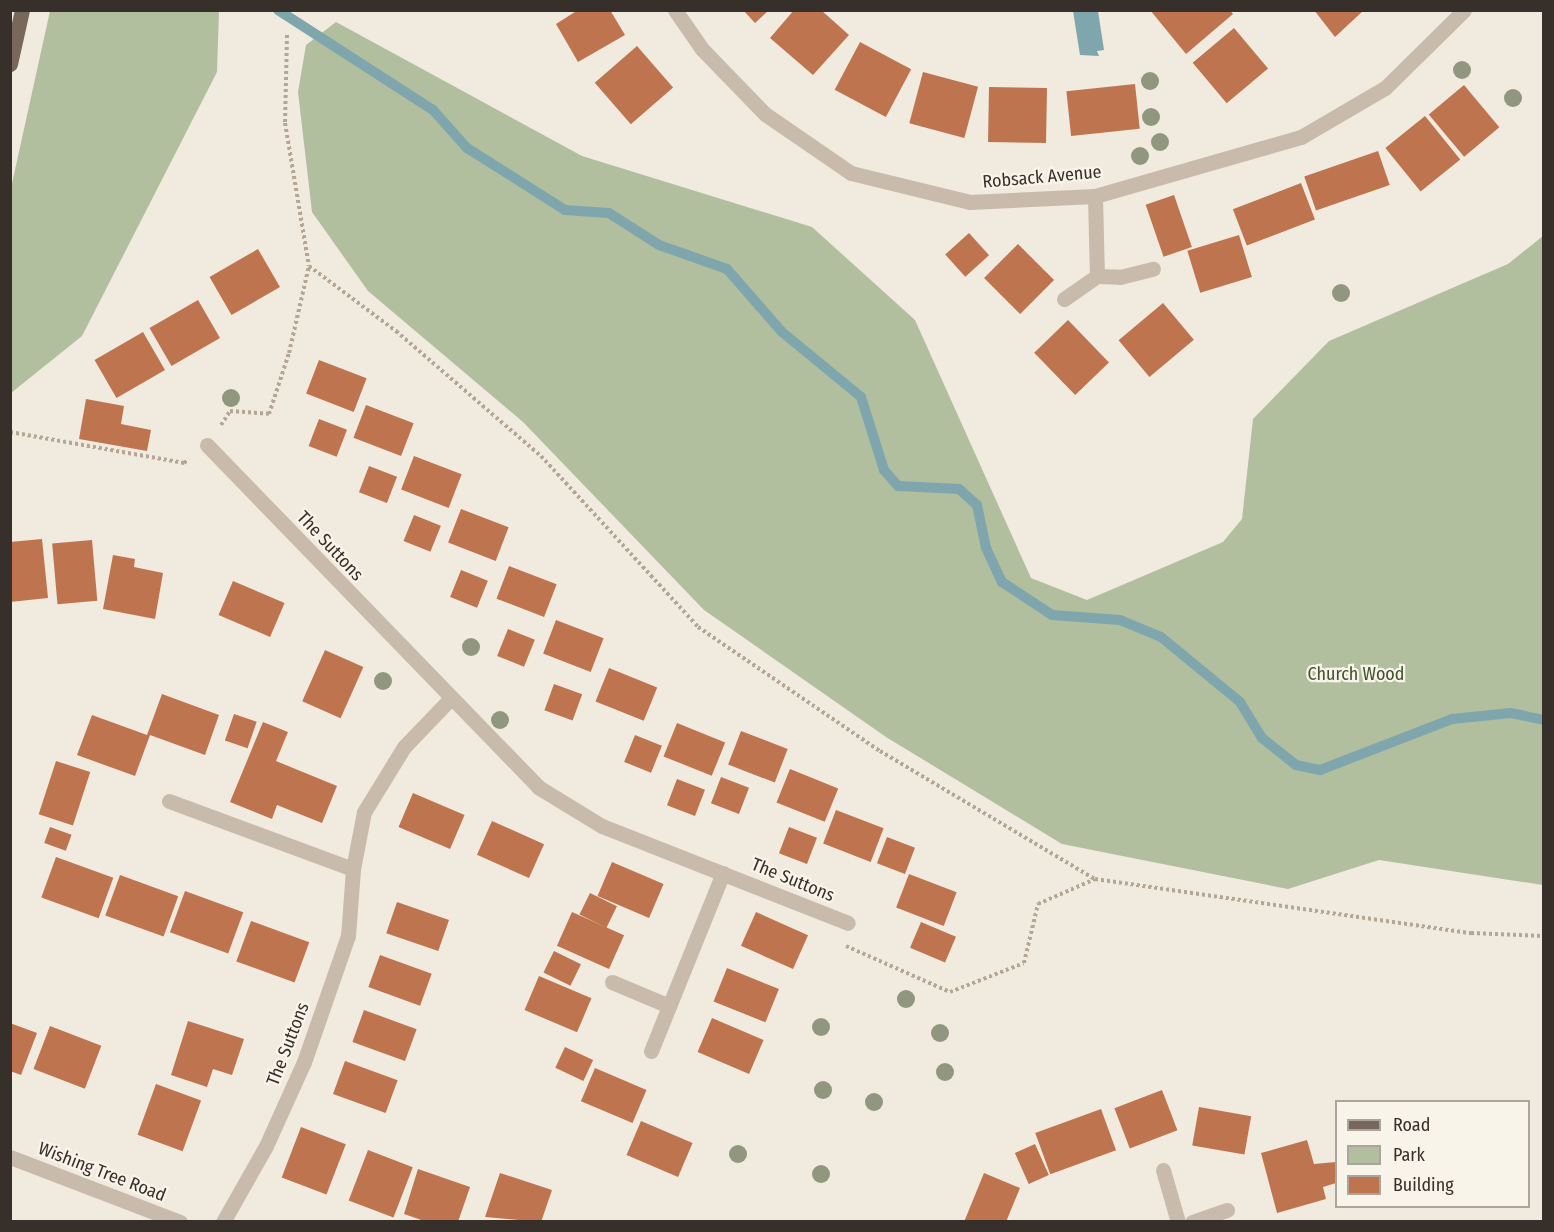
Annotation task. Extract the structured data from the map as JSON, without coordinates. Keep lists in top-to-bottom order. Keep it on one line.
{"streets":{"street":["Robsack Avenue","The Suttons","Wishing Tree Road"]},"parks":["Church Wood"],"legend":["Road","Park","Building"]}
